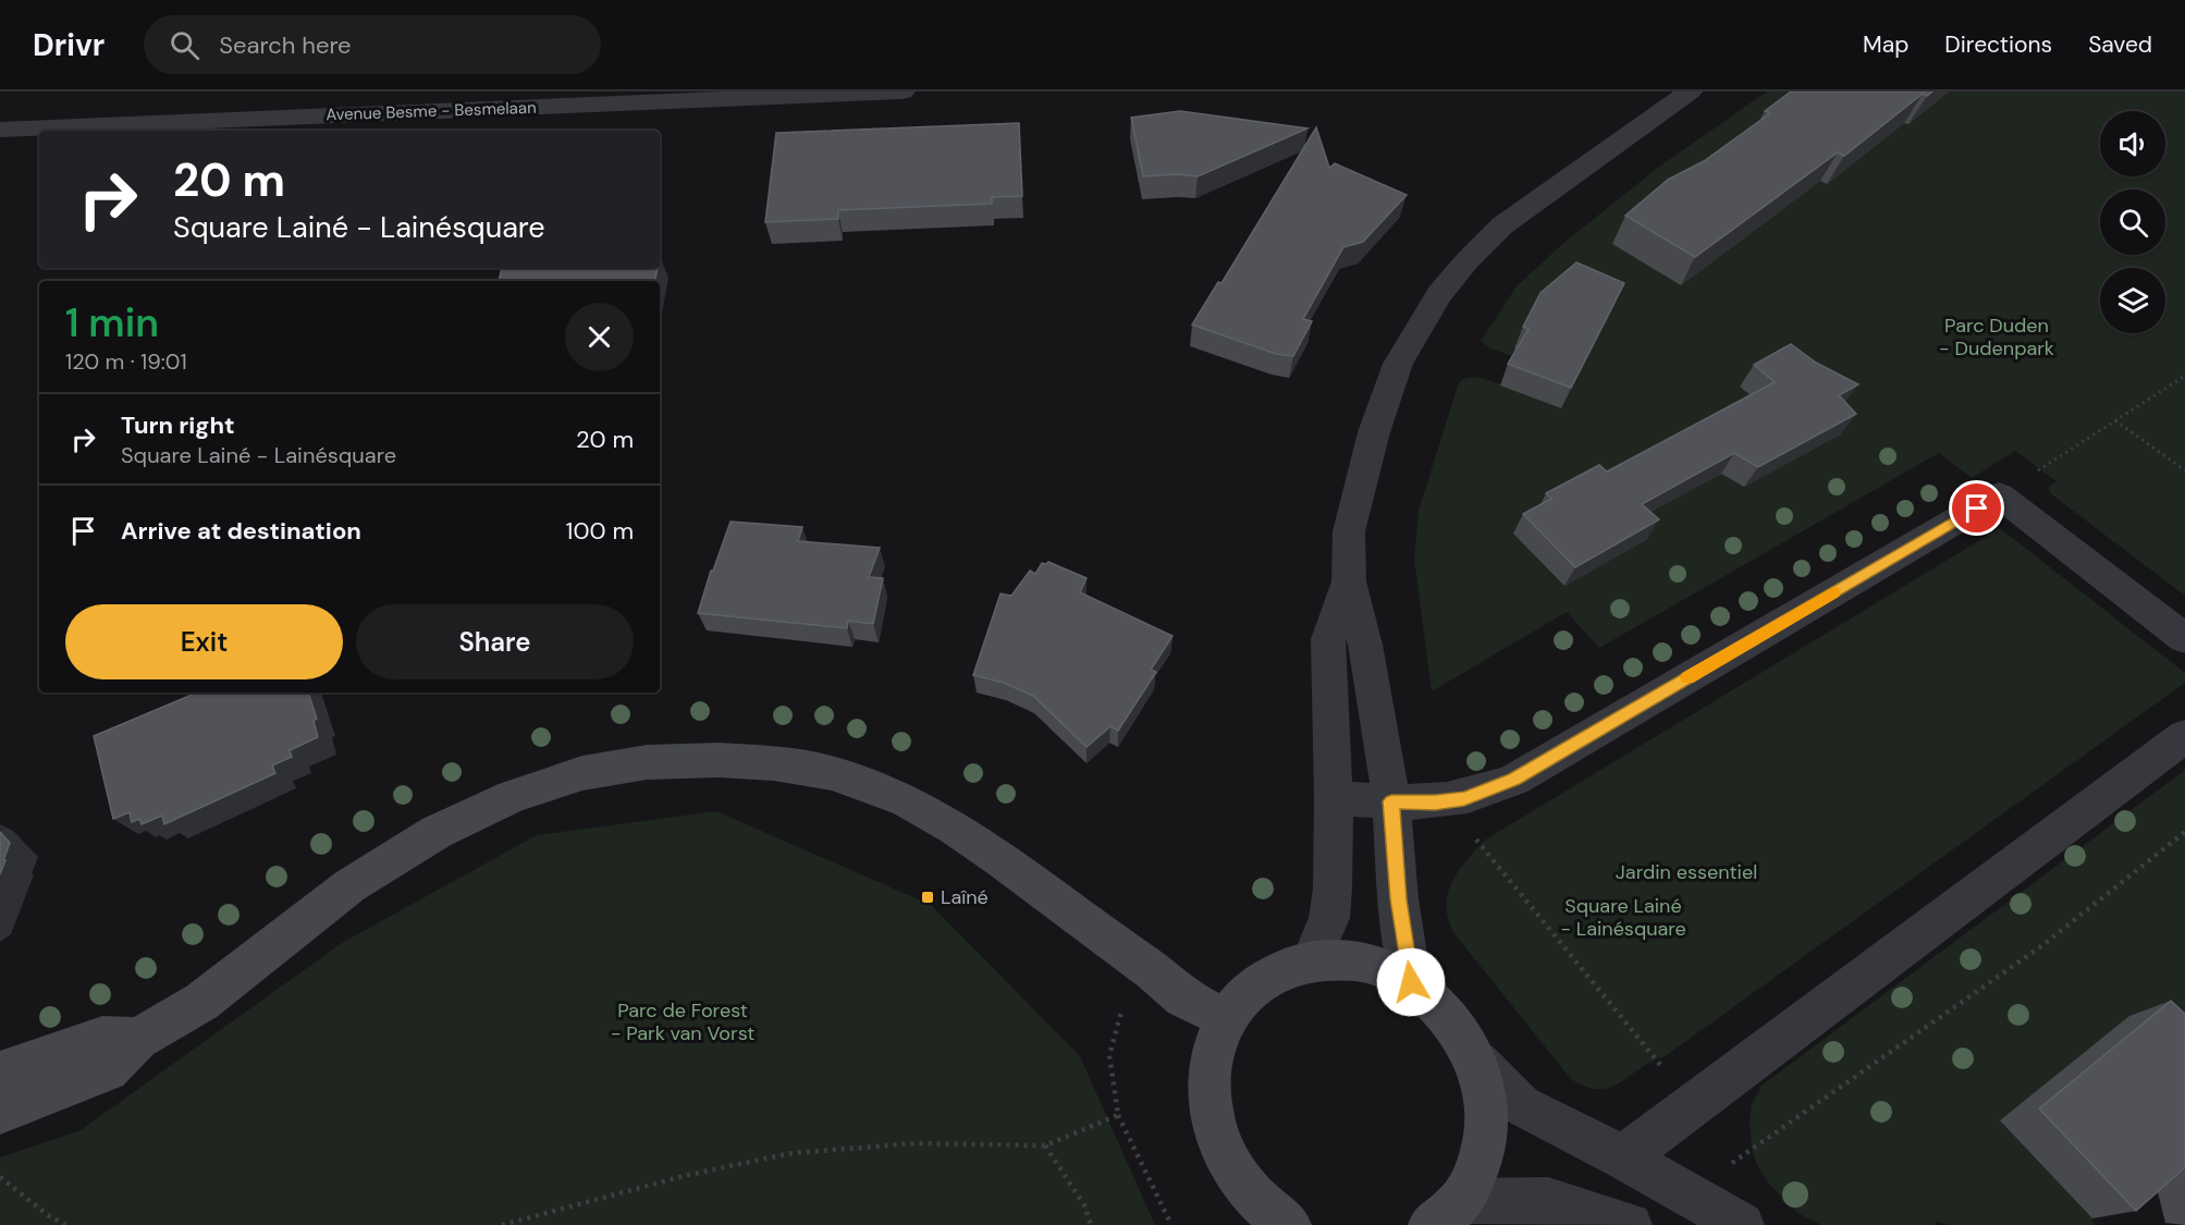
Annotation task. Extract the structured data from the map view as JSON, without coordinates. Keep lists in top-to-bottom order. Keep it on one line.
{"streets":{"street":["Avenue Besme - Besmelaan"]},"parks":["Parc Duden - Dudenpark","Jardin essentiel","Square Lainé - Lainésquare","Parc de Forest - Park van Vorst"],"places":{"transit":["Laîné"]},"page":{"header":"Drivr","search":"Search here","nav":["Map","Directions","Saved"],"turn":["20 m","Square Lainé - Lainésquare"],"heading":["1 min","120 m · 19:01"],"list":[{"name":"Turn right","note":"Square Lainé - Lainésquare","value":"20 m"},{"name":"Arrive at destination","value":"100 m"}],"buttons":["Exit","Share"]}}
